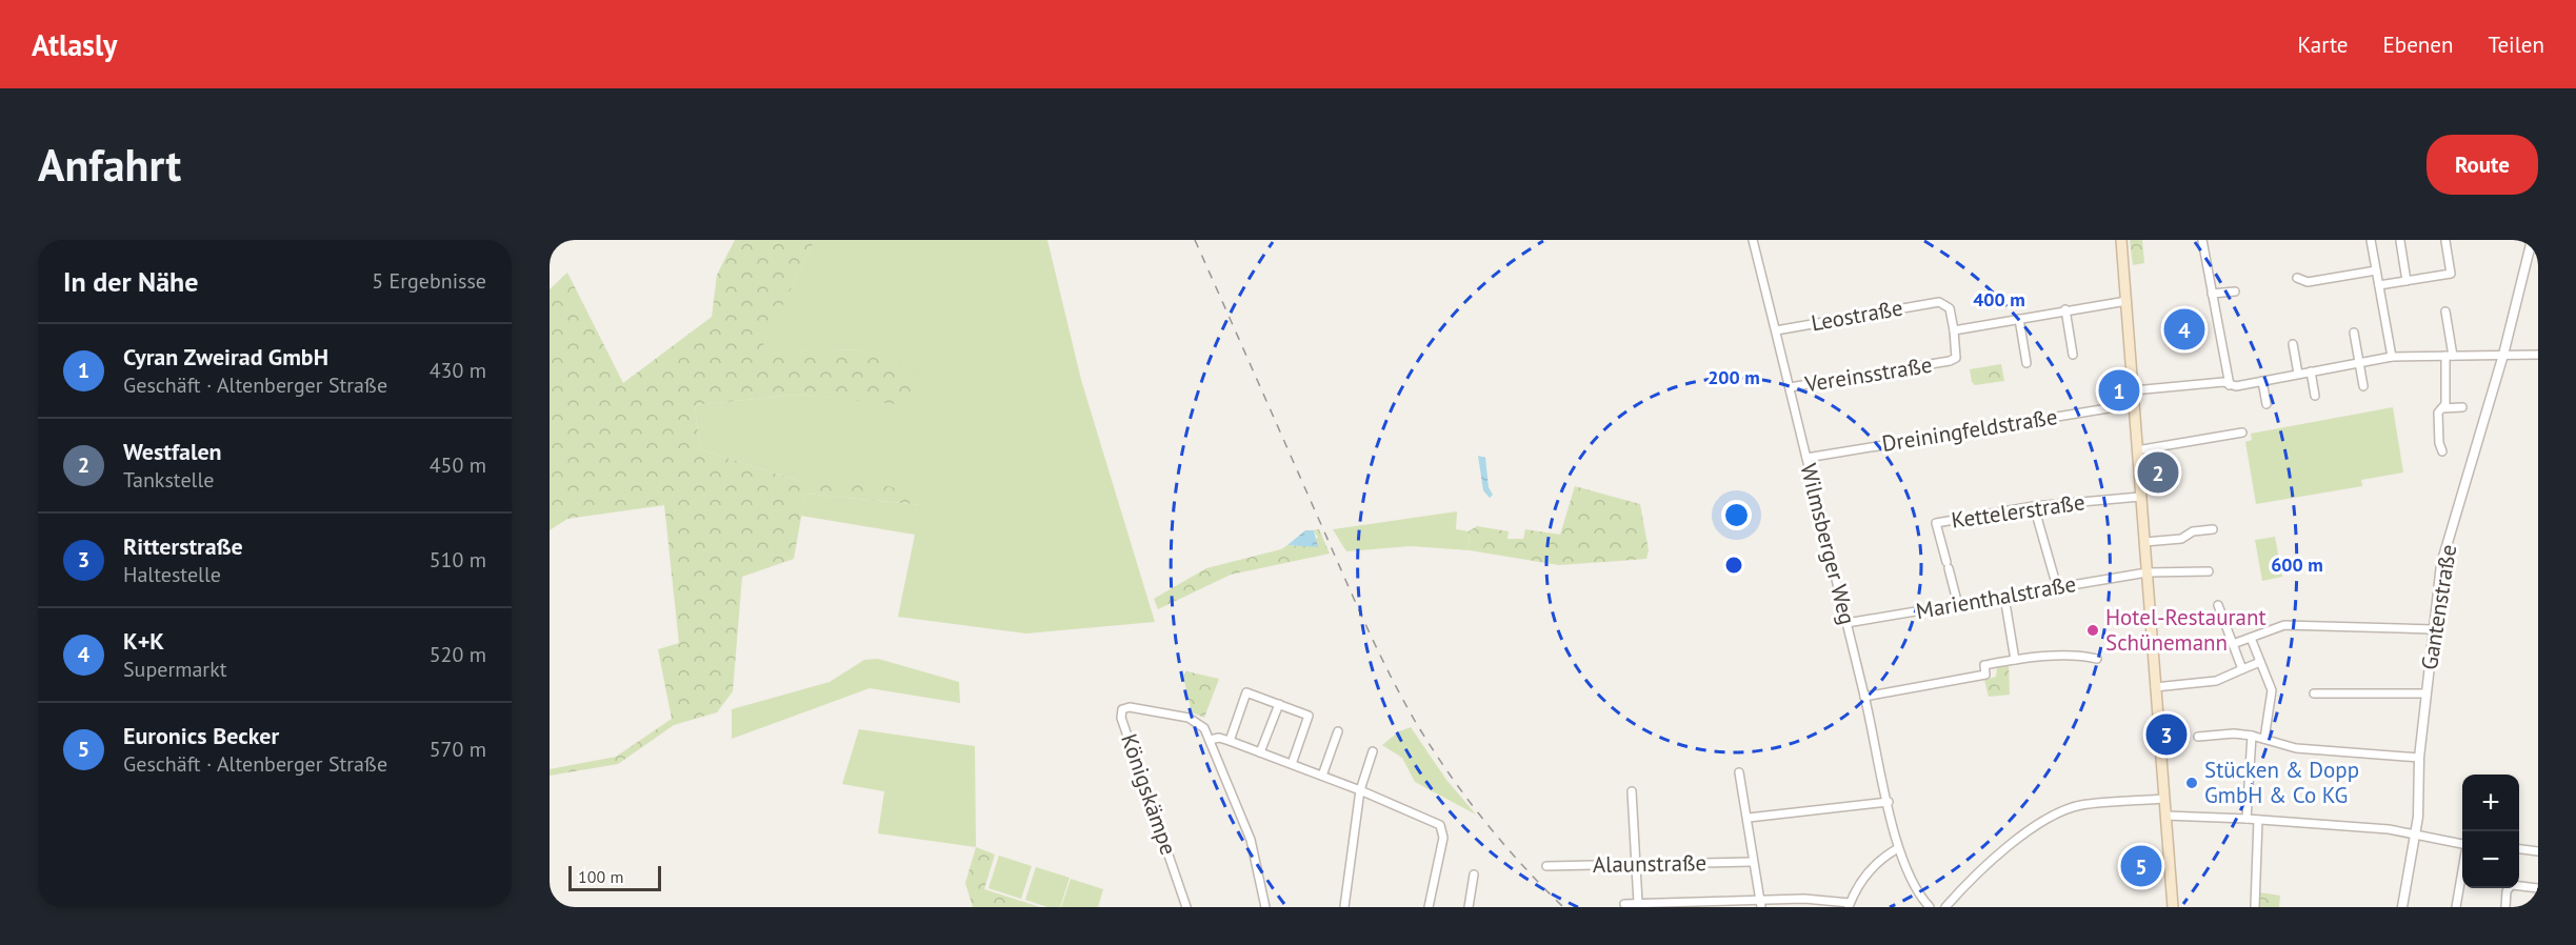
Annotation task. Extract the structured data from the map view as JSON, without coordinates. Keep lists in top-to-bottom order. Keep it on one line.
{"streets":{"street":["Leostraße","Vereinsstraße","Dreiningfeldstraße","Kettelerstraße","Wilmsberger Weg","Marienthalstraße","Gantenstraße","Königskämpe","Alaunstraße"]},"crossings":[["Leostraße","Vereinsstraße"],["Leostraße","Wilmsberger Weg"],["Vereinsstraße","Wilmsberger Weg"],["Dreiningfeldstraße","Wilmsberger Weg"],["Kettelerstraße","Marienthalstraße"],["Wilmsberger Weg","Marienthalstraße"]],"places":["Hotel-Restaurant Schünemann","Stücken & Dopp GmbH & Co KG"],"scale_bar":"100 m","page":{"header":"Atlasly","nav":["Karte","Ebenen","Teilen"],"buttons":"Route","title":"Anfahrt","heading":["In der Nähe","5 Ergebnisse"],"pins":["4","1","2","3","5"],"list":[{"mark":"1","name":"Cyran Zweirad GmbH","note":"Geschäft · Altenberger Straße","value":"430 m"},{"mark":"2","name":"Westfalen","note":"Tankstelle","value":"450 m"},{"mark":"3","name":"Ritterstraße","note":"Haltestelle","value":"510 m"},{"mark":"4","name":"K+K","note":"Supermarkt","value":"520 m"},{"mark":"5","name":"Euronics Becker","note":"Geschäft · Altenberger Straße","value":"570 m"}],"map_buttons":["+","−"],"scale":"100 m"},"rings":["400 m","200 m","600 m"]}
